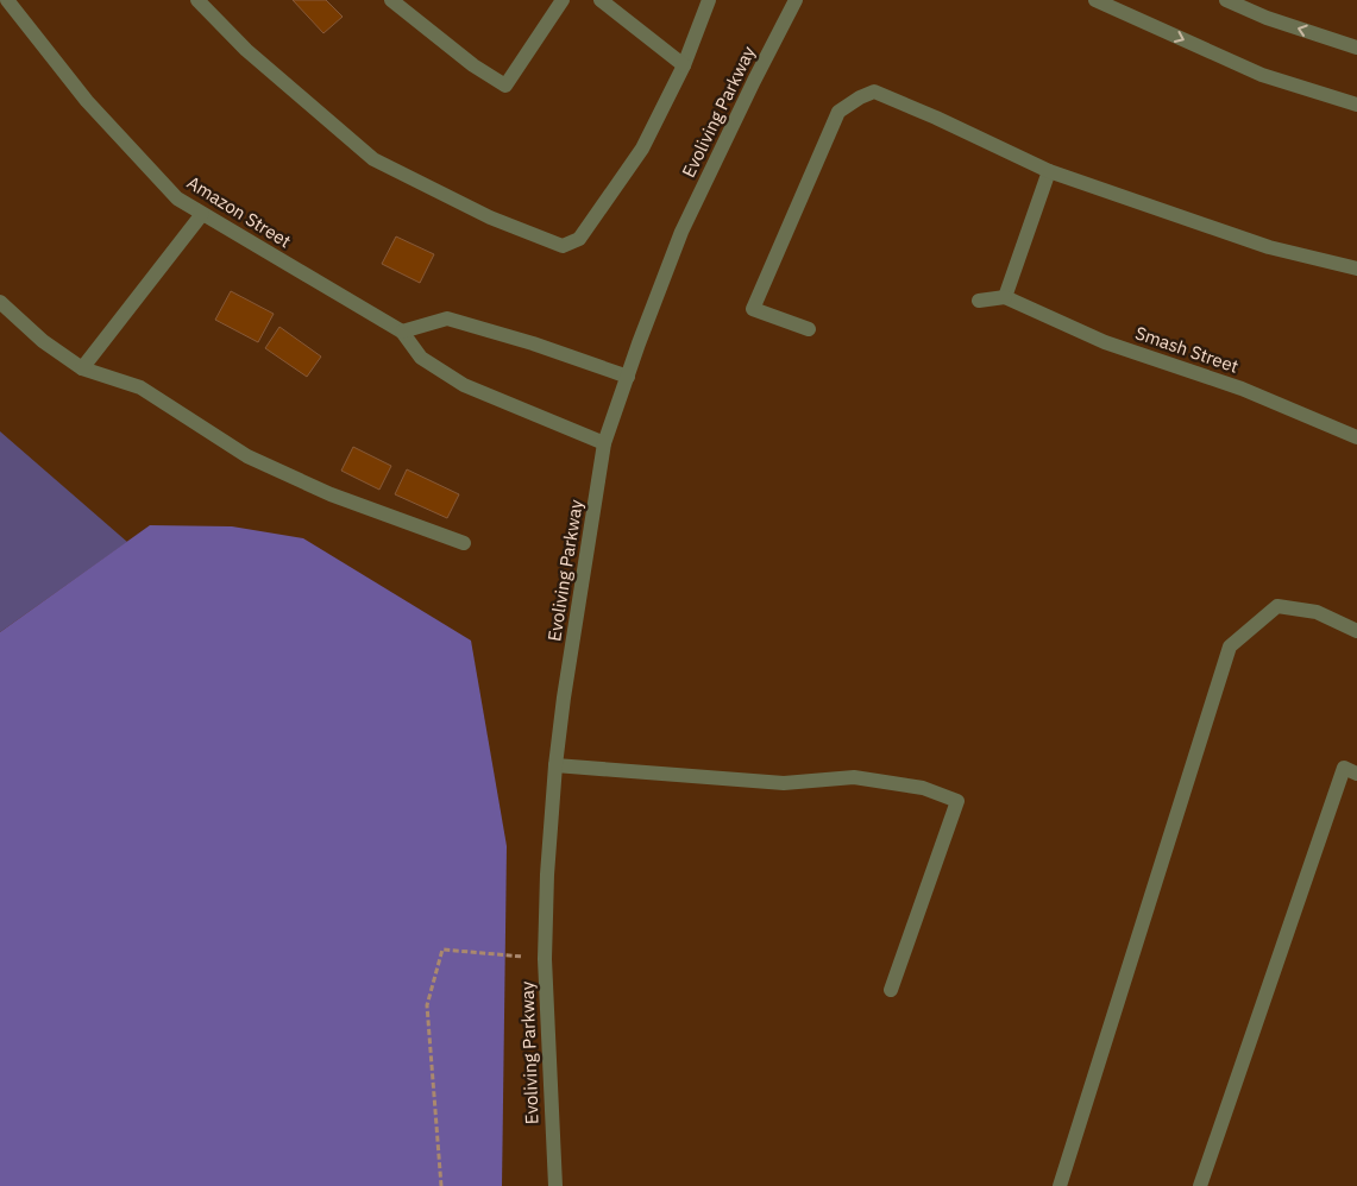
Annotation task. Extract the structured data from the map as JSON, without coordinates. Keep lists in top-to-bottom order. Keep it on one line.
{"streets":{"street":["Evoliving Parkway","Amazon Street","Smash Street"]},"crossings":[["Evoliving Parkway","Amazon Street"]]}
